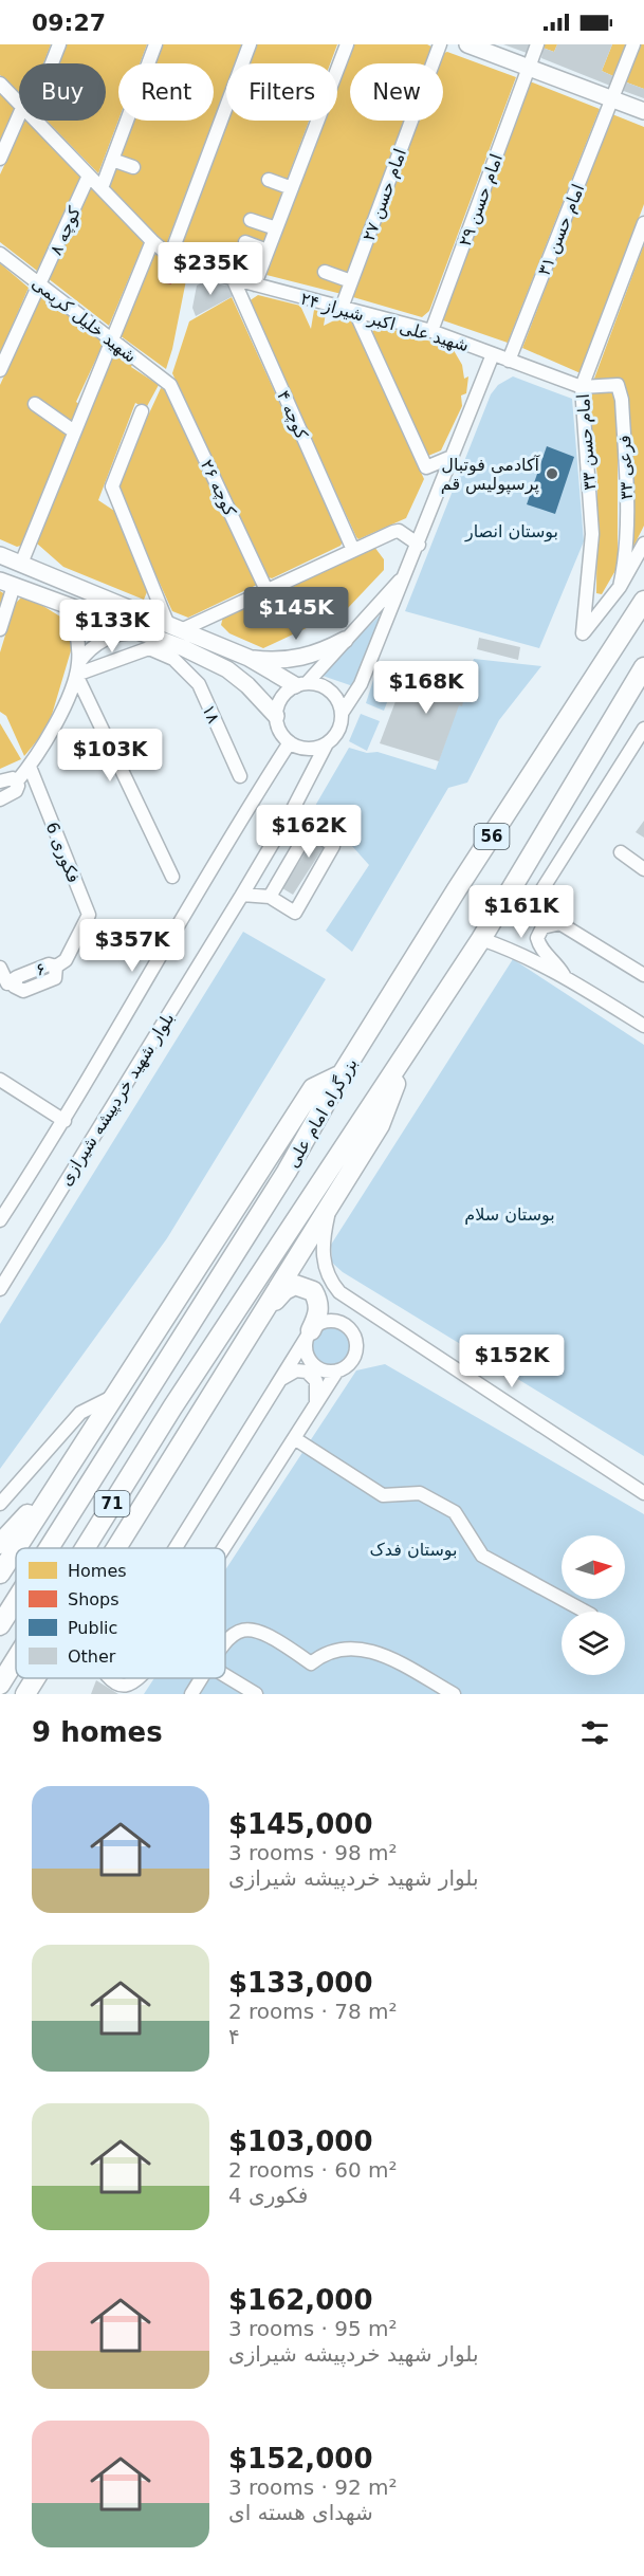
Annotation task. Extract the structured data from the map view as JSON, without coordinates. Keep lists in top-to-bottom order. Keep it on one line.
{"streets":{"highway":["56","بزرگراه امام علی","71"],"street":["امام حسن ۲۷","امام حسن ۲۹","امام حسن ۳۱","کوچه ۸","شهید خلیل کریمی","شهید علی اکبر شیراز ۲۴","کوچه ۴","امام حسن ۳۳","فرعی ۳۳","کوچه ۲۶","۱۸","فکوری 6","۶","بلوار شهید خردپیشه شیرازی"]},"crossings":[["امام حسن ۲۷","شهید علی اکبر شیراز ۲۴"],["امام حسن ۲۹","شهید علی اکبر شیراز ۲۴"],["امام حسن ۳۱","شهید علی اکبر شیراز ۲۴"],["کوچه ۸","شهید خلیل کریمی"],["کوچه ۸","شهید علی اکبر شیراز ۲۴"],["شهید خلیل کریمی","کوچه ۲۶"],["شهید علی اکبر شیراز ۲۴","کوچه ۴"],["شهید علی اکبر شیراز ۲۴","امام حسن ۳۳"],["شهید علی اکبر شیراز ۲۴","فرعی ۳۳"],["امام حسن ۳۳","فرعی ۳۳"],["فکوری 6","۶"]],"parks":["بوستان انصار","بوستان سلام","بوستان فدک"],"places":["آکادمی فوتبال پرسپولیس قم"],"legend":["Homes","Shops","Public","Other"],"north":"right","page":{"status":"09:27","chip":["Buy","Rent","Filters","New"],"price":["$235K","$145K","$133K","$168K","$103K","$162K","$161K","$357K","$152K"],"heading":"9 homes","list":[{"name":"$145,000","note":"3 rooms · 98 m² · بلوار شهید خردپیشه شیرازی"},{"name":"$133,000","note":"2 rooms · 78 m² · ۴"},{"name":"$103,000","note":"2 rooms · 60 m² · فکوری 4"},{"name":"$162,000","note":"3 rooms · 95 m² · بلوار شهید خردپیشه شیرازی"},{"name":"$152,000","note":"3 rooms · 92 m² · شهدای هسته ای"}]}}
